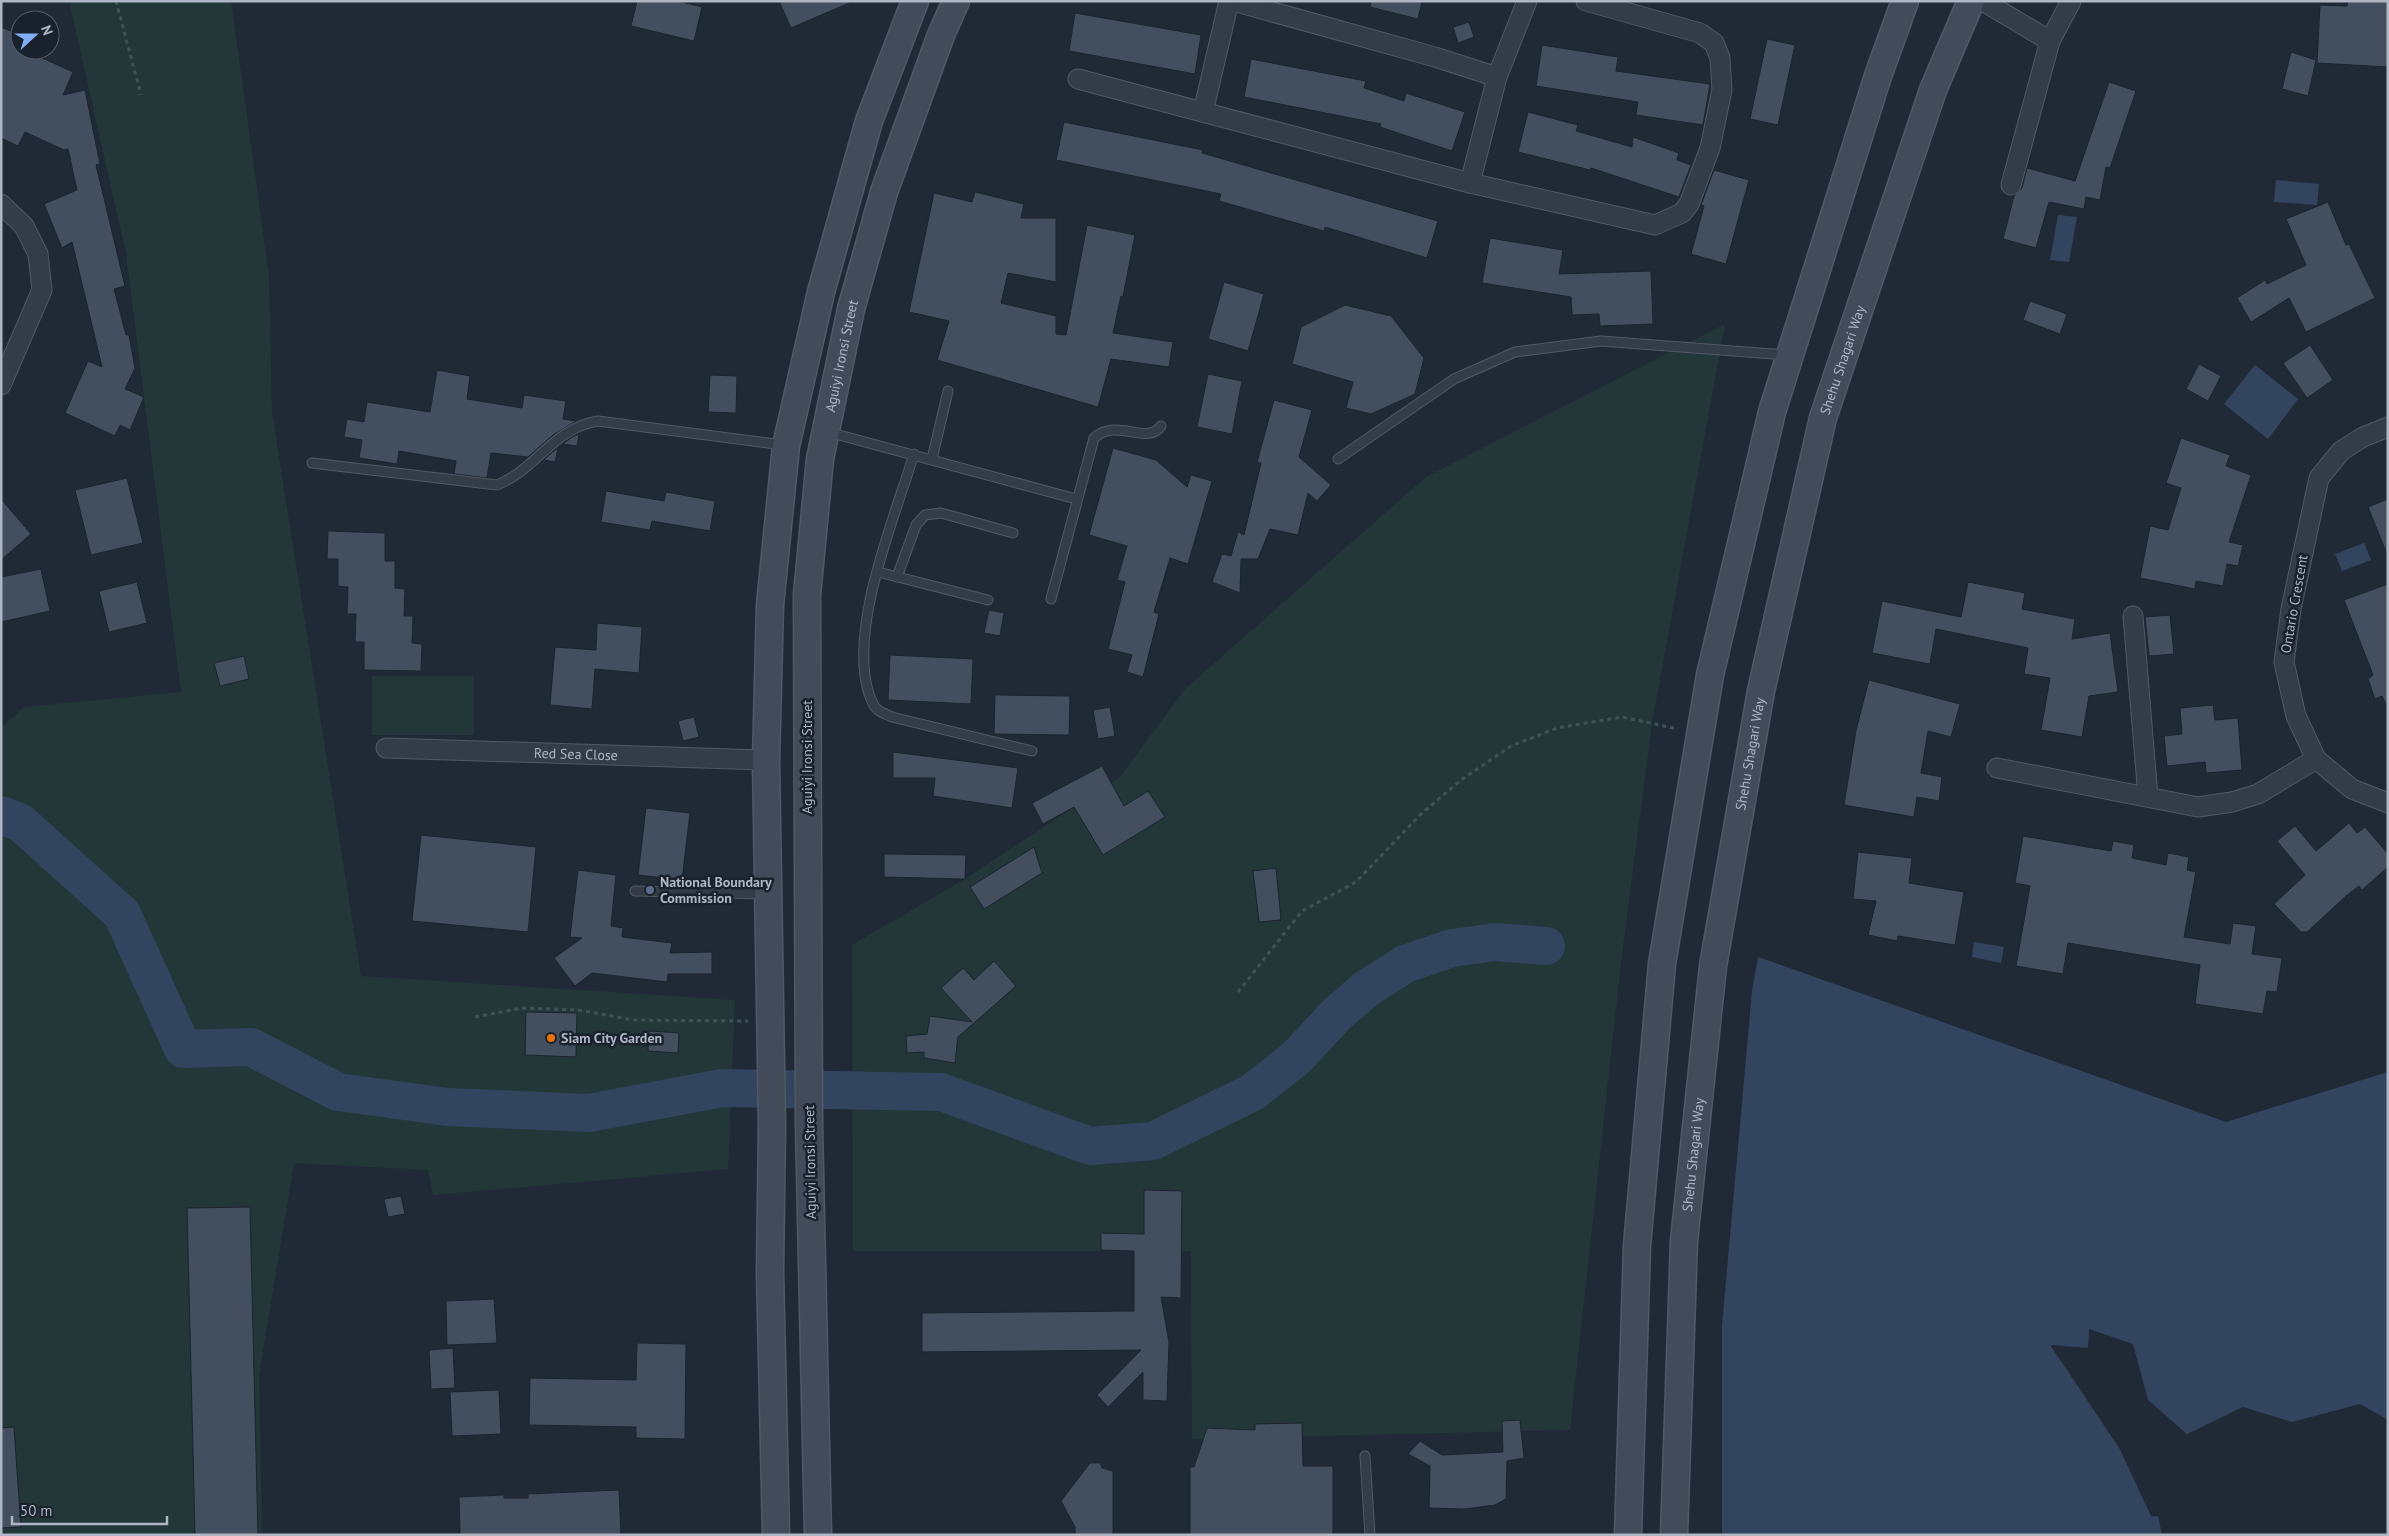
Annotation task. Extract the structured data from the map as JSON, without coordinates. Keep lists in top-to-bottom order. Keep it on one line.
{"streets":{"main road":["Aguiyi Ironsi Street","Shehu Shagari Way"],"street":["Ontario Crescent","Red Sea Close"]},"places":["National Boundary Commission","Siam City Garden"],"scale_bar":"50 m","north":"right"}
